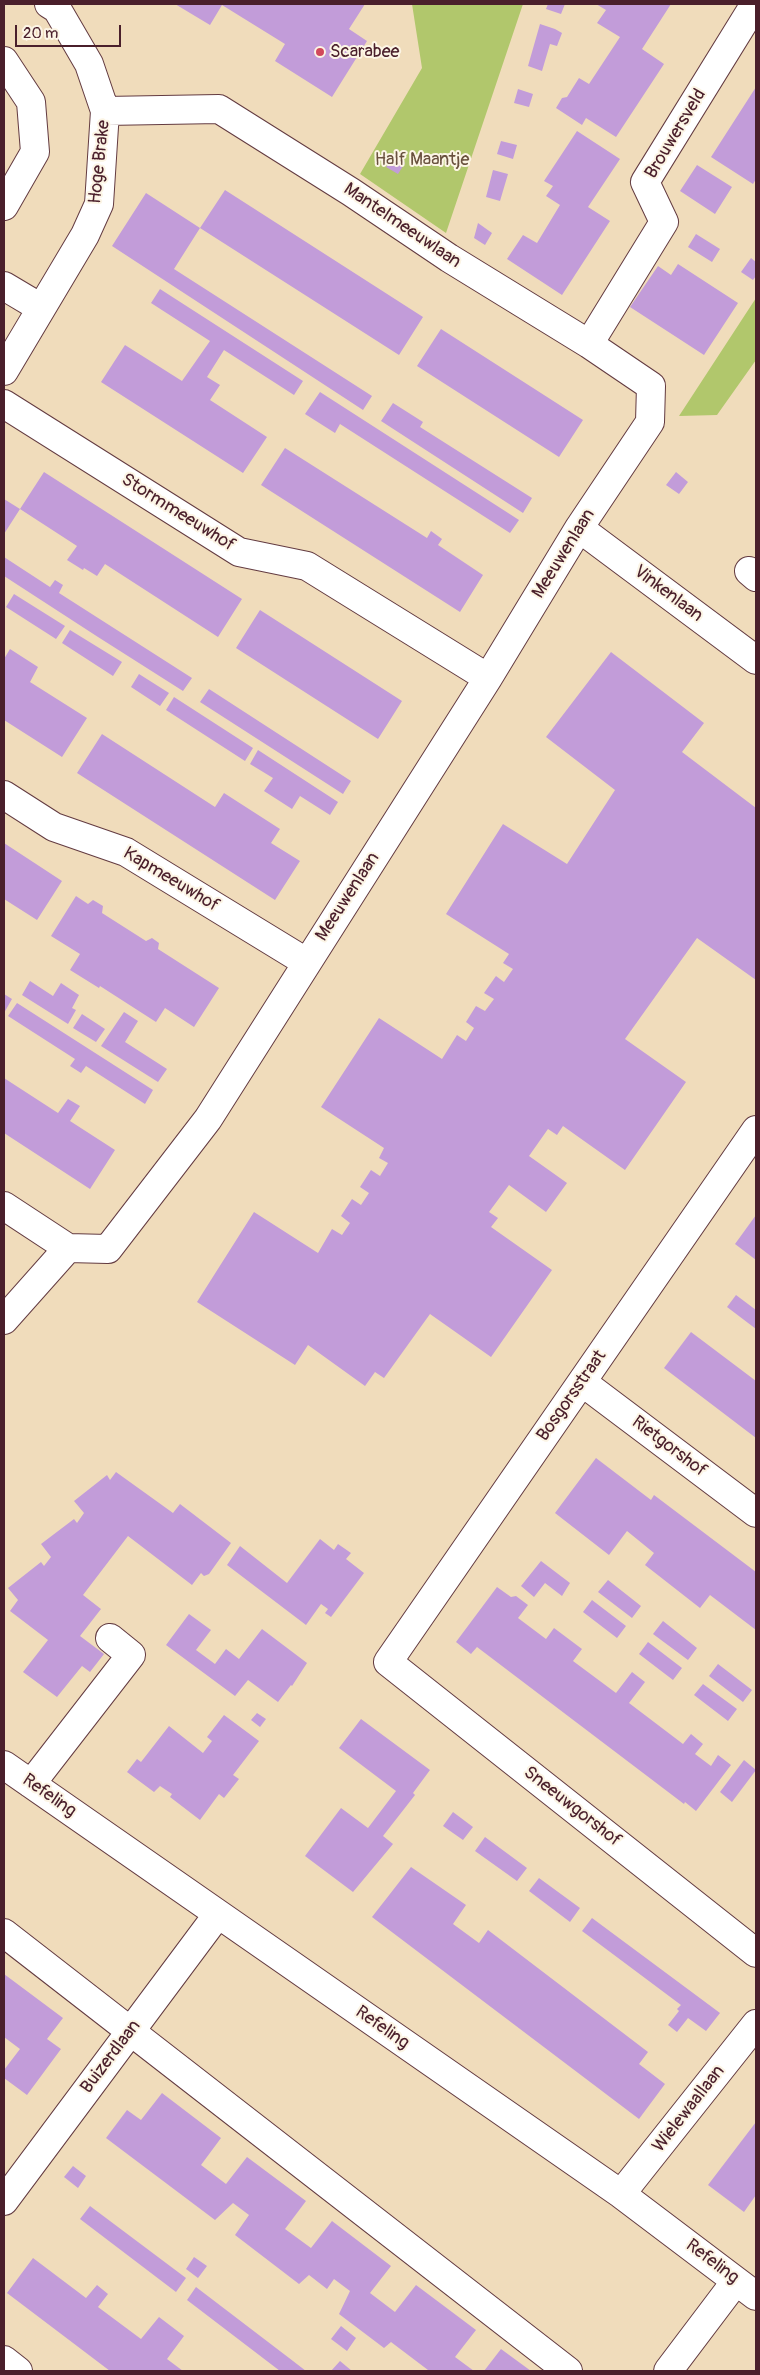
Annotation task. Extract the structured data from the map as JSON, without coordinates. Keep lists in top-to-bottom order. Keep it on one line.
{"streets":{"street":["Brouwersveld","Hoge Brake","Mantelmeeuwlaan","Stormmeeuwhof","Meeuwenlaan","Vinkenlaan","Kapmeeuwhof","Bosgorsstraat","Rietgorshof","Refeling","Sneeuwgorshof","Buizerdlaan","Wielewaallaan"]},"crossings":[["Brouwersveld","Mantelmeeuwlaan"],["Hoge Brake","Mantelmeeuwlaan"],["Mantelmeeuwlaan","Meeuwenlaan"],["Stormmeeuwhof","Meeuwenlaan"],["Meeuwenlaan","Vinkenlaan"],["Meeuwenlaan","Kapmeeuwhof"],["Bosgorsstraat","Rietgorshof"],["Bosgorsstraat","Sneeuwgorshof"],["Refeling","Buizerdlaan"],["Refeling","Wielewaallaan"]],"parks":["Half Maantje"],"places":["Scarabee"],"scale_bar":"20 m"}
